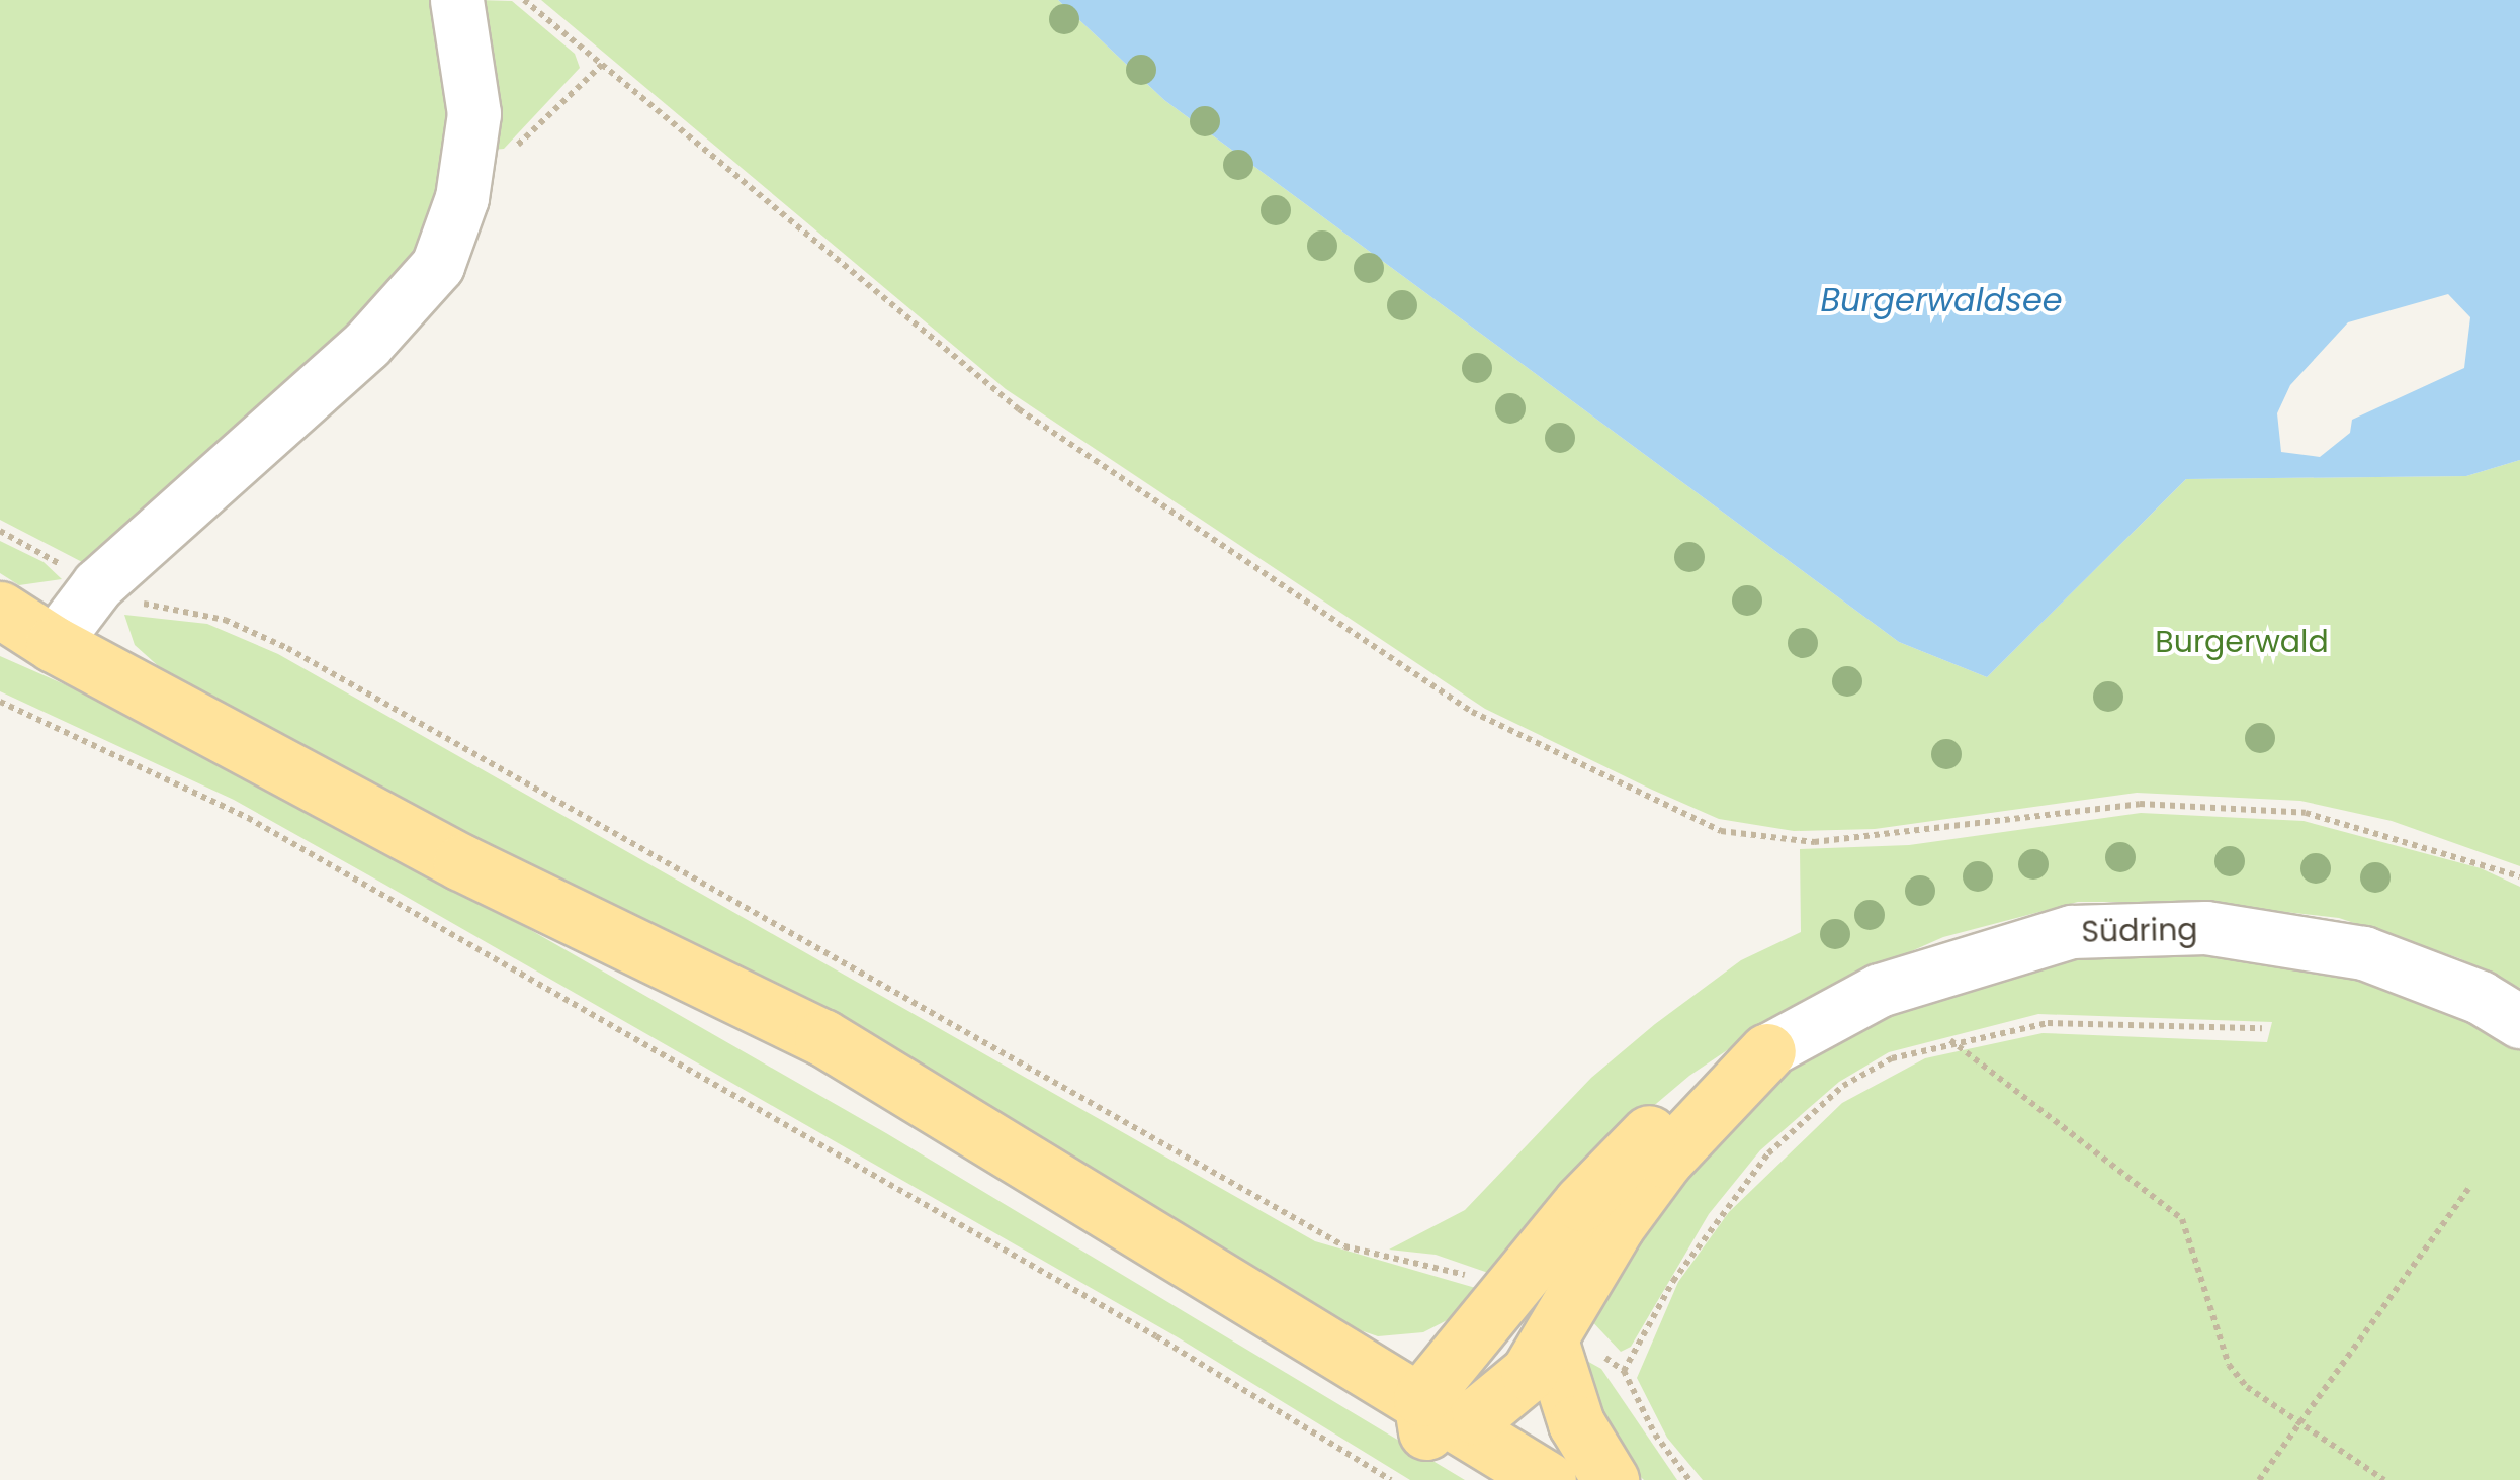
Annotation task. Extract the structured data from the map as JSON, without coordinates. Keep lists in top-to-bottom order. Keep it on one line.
{"streets":{"street":["Südring"]},"water":["Burgerwaldsee"],"parks":["Burgerwald"]}
